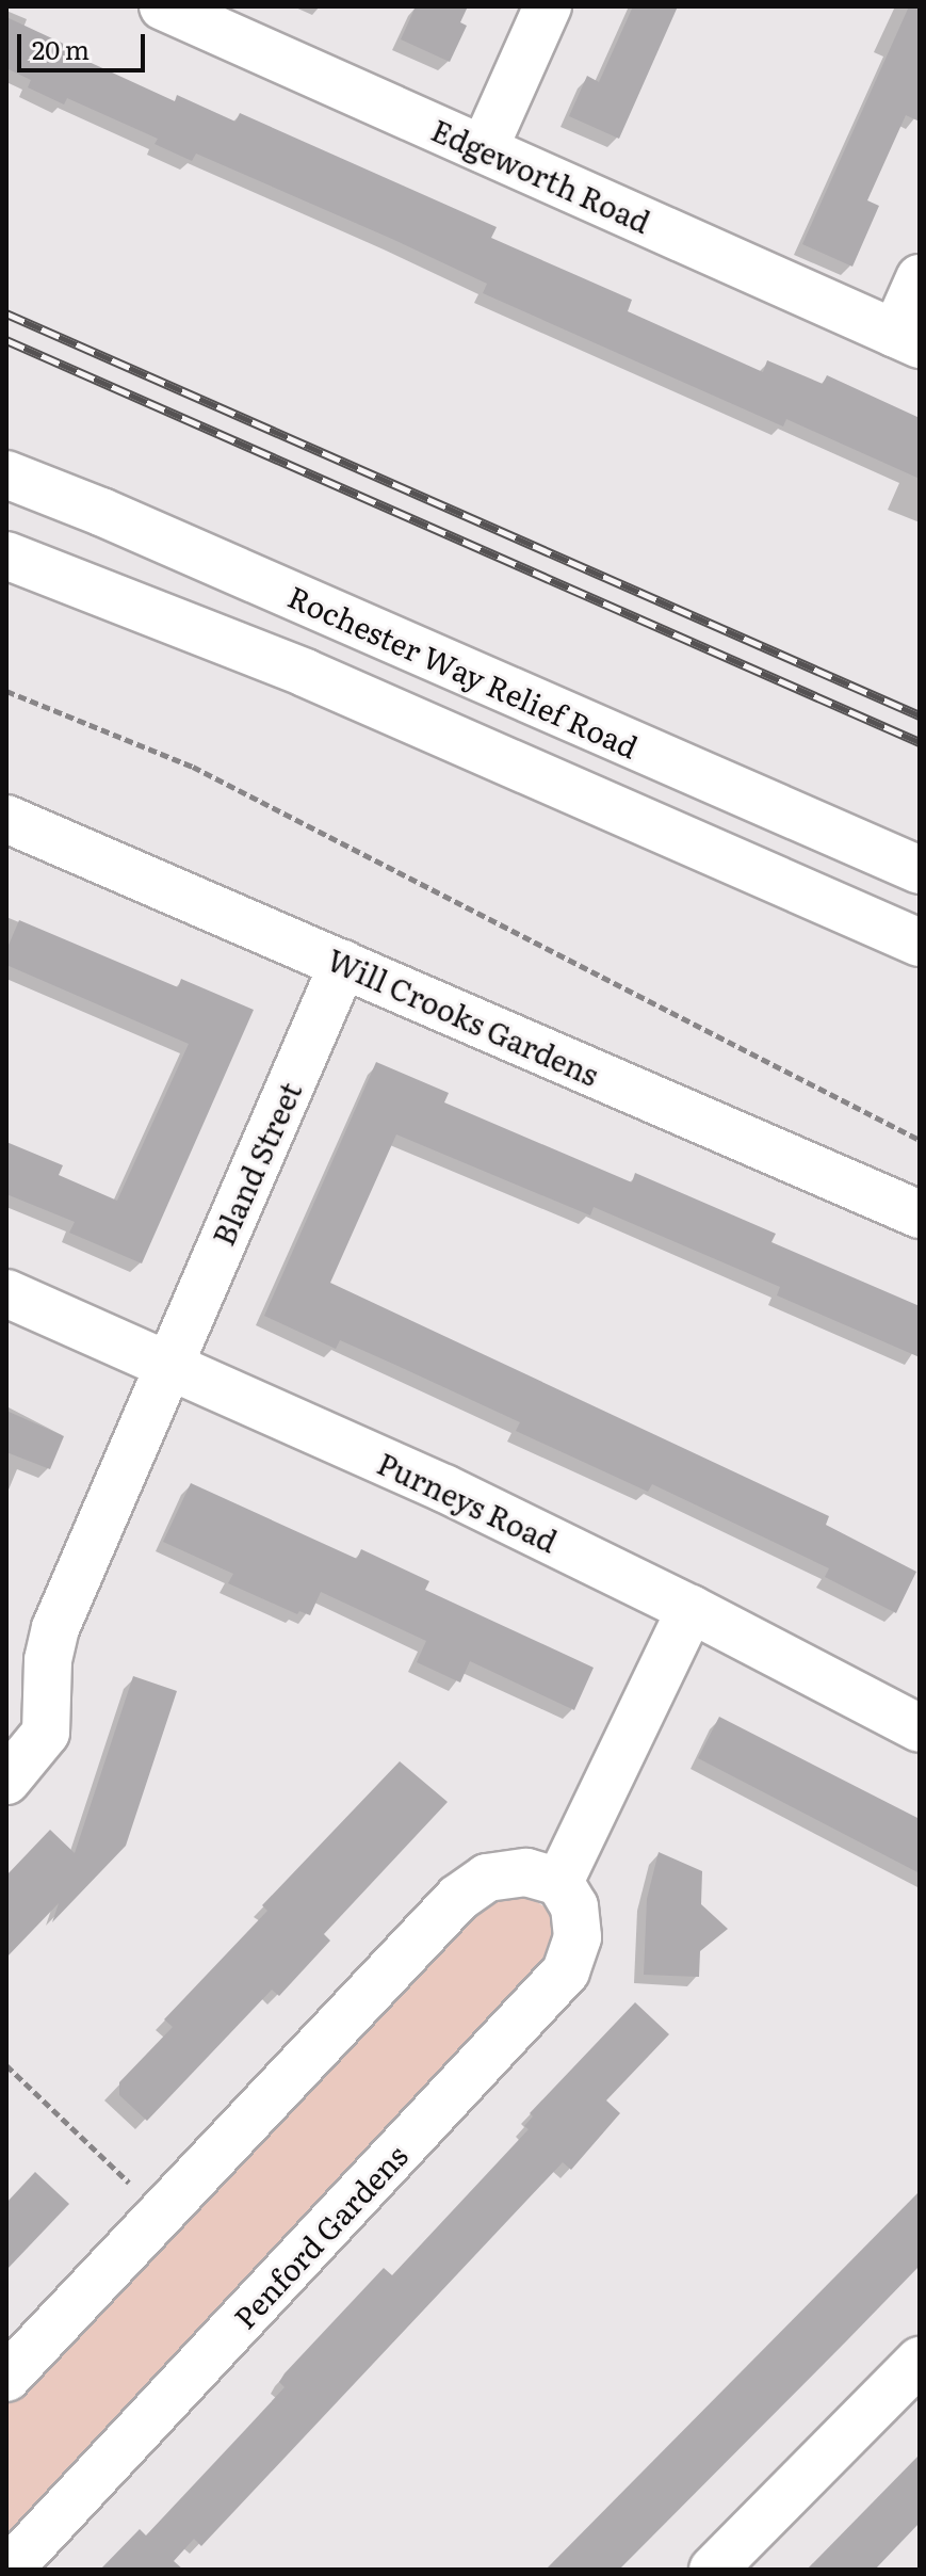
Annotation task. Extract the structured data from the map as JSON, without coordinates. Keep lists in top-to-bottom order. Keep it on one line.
{"streets":{"main road":["Edgeworth Road","Rochester Way Relief Road","Will Crooks Gardens","Bland Street","Purneys Road","Penford Gardens"]},"crossings":[["Will Crooks Gardens","Bland Street"],["Bland Street","Purneys Road"]],"scale_bar":"20 m"}
